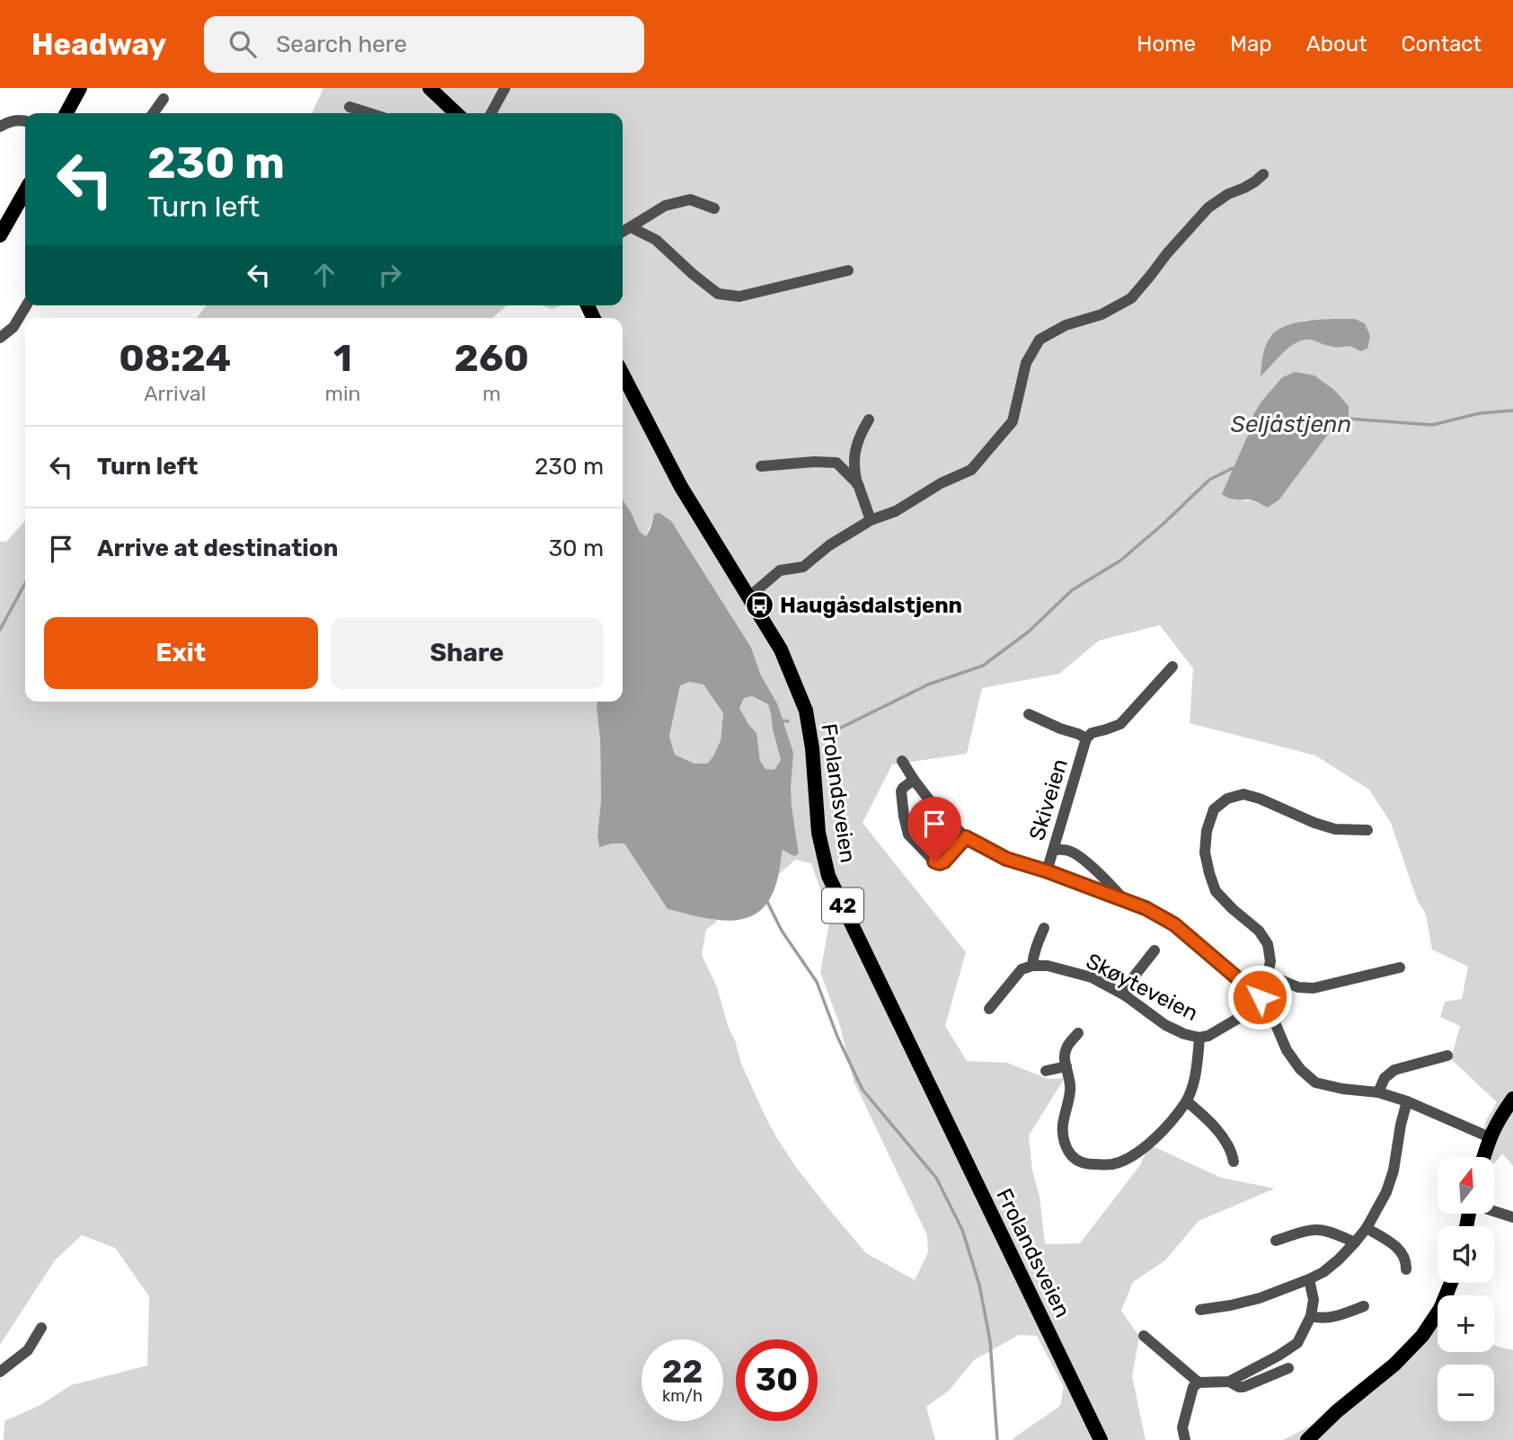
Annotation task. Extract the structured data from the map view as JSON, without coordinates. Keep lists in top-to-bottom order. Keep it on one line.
{"streets":{"main road":["Frolandsveien","42"],"street":["Skiveien","Skøyteveien"]},"crossings":[["Skiveien","Skøyteveien"]],"water":["Seljåstjenn"],"places":{"bus stop":["Haugåsdalstjenn"]},"north":"top","page":{"header":"Headway","search":"Search here","nav":["Home","Map","About","Contact"],"turn":["230 m","Turn left"],"eta":["08:24","Arrival","1","min","260","m"],"list":[{"name":"Turn left","value":"230 m"},{"name":"Arrive at destination","value":"30 m"}],"buttons":["Exit","Share"],"map_buttons":["+","−"],"speed":"22 km/h","limit":"30"}}
